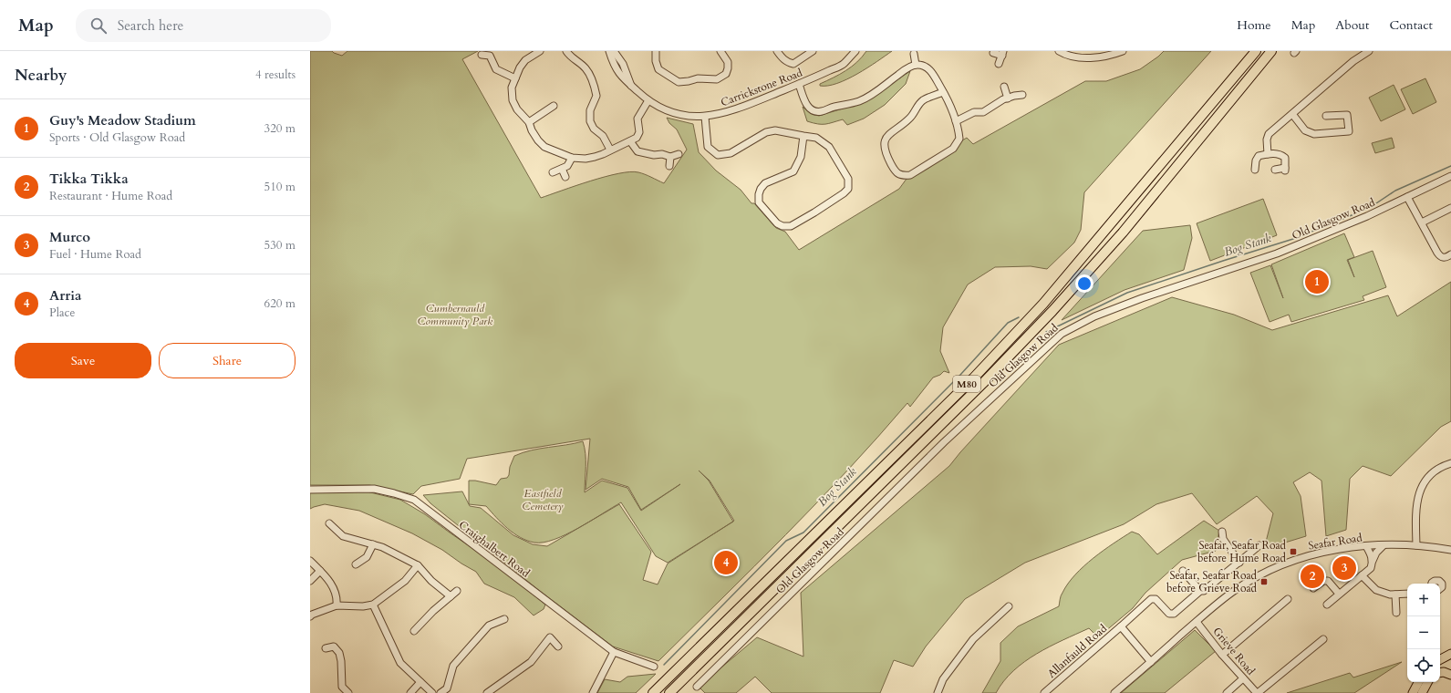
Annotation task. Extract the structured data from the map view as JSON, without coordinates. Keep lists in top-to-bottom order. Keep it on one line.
{"streets":{"highway":["M80"],"street":["Carrickstone Road","Old Glasgow Road","Seafar Road","Craighalbert Road","Allanfauld Road","Grieve Road"]},"crossings":[["Seafar Road","Allanfauld Road"],["Seafar Road","Grieve Road"]],"water":["Bog Stank"],"parks":["Cumbernauld Community Park","Eastfield Cemetery"],"places":{"transit":["Seafar, Seafar Road before Hume Road","Seafar, Seafar Road before Grieve Road"]},"page":{"header":"Map","search":"Search here","nav":["Home","Map","About","Contact"],"heading":["Nearby","4 results"],"list":[{"mark":"1","name":"Guy's Meadow Stadium","note":"Sports · Old Glasgow Road","value":"320 m"},{"mark":"2","name":"Tikka Tikka","note":"Restaurant · Hume Road","value":"510 m"},{"mark":"3","name":"Murco","note":"Fuel · Hume Road","value":"530 m"},{"mark":"4","name":"Arria","note":"Place","value":"620 m"}],"pins":["1","4","3","2"],"buttons":["Save","Share"],"map_buttons":["+","−"]}}
